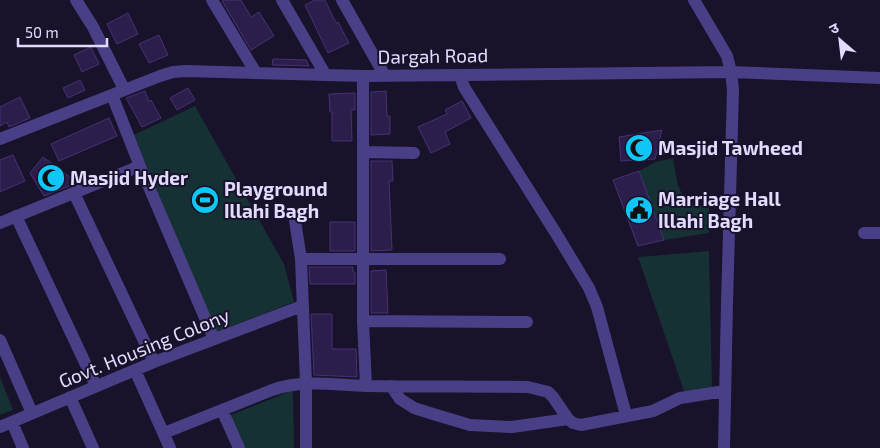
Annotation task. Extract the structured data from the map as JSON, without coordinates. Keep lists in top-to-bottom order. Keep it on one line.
{"streets":{"street":["Dargah Road","Govt. Housing Colony"]},"places":{"mosque":["Masjid Tawheed","Masjid Hyder"],"sports":["Playground Illahi Bagh"],"public building":["Marriage Hall Illahi Bagh"]},"scale_bar":"50 m","north":"top left"}
